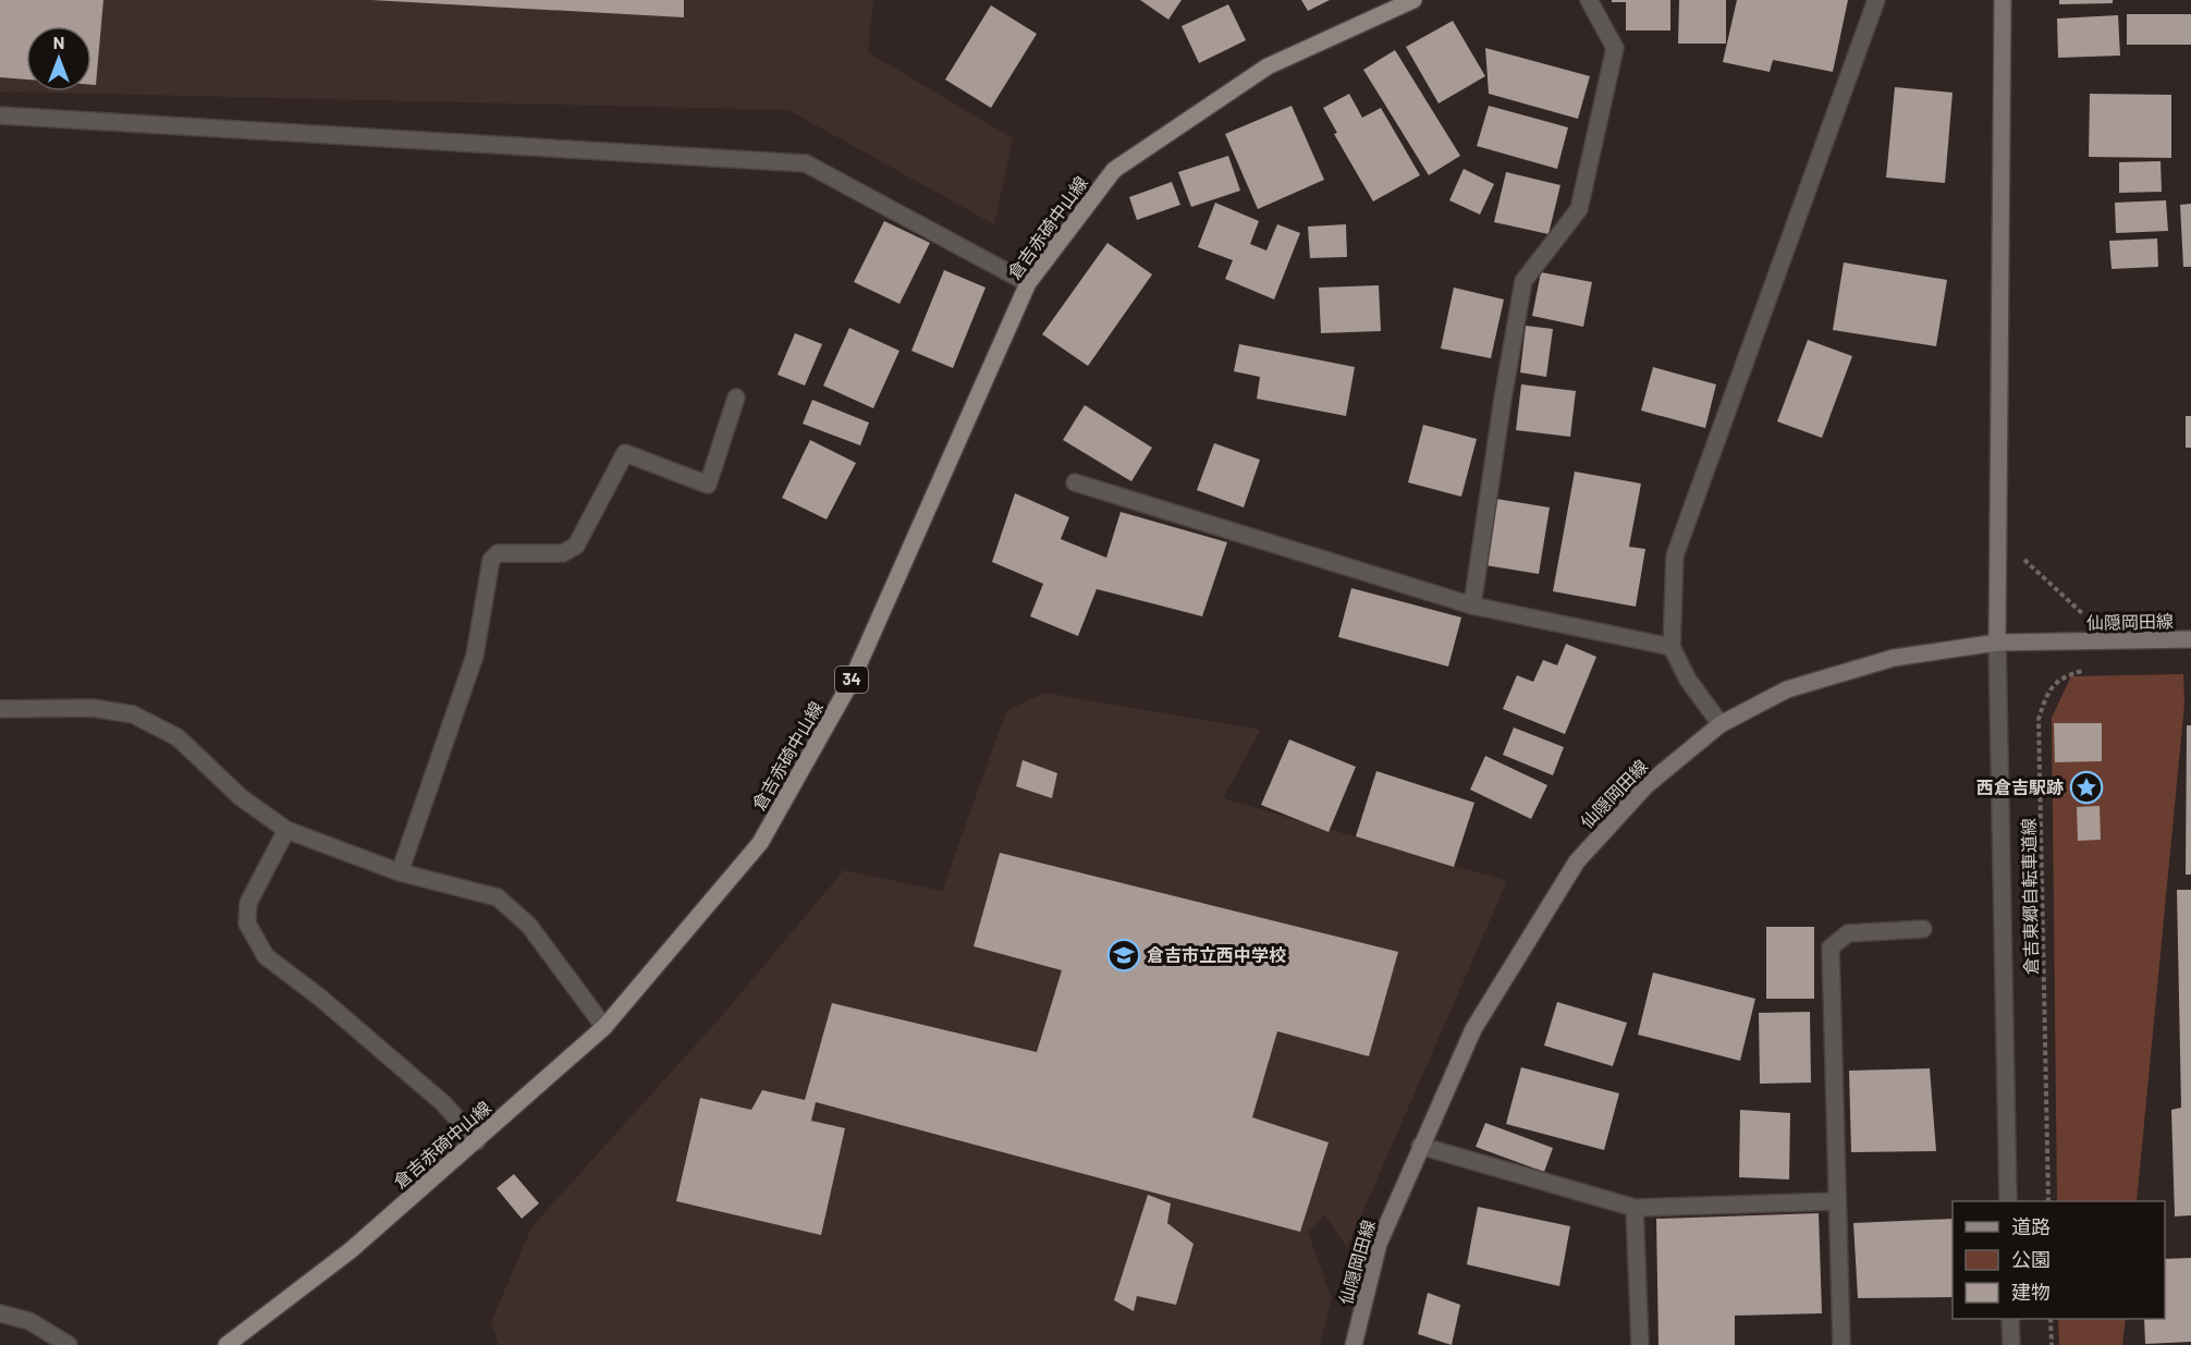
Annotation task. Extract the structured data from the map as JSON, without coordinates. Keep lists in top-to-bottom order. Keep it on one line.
{"streets":{"main road":["倉吉赤碕中山線","仙隠岡田線","34"],"path":["倉吉東郷自転車道線"]},"crossings":[["仙隠岡田線","倉吉東郷自転車道線"]],"places":{"place":["西倉吉駅跡"],"school or university":["倉吉市立西中学校"]},"legend":["道路","公園","建物"],"north":"top"}
